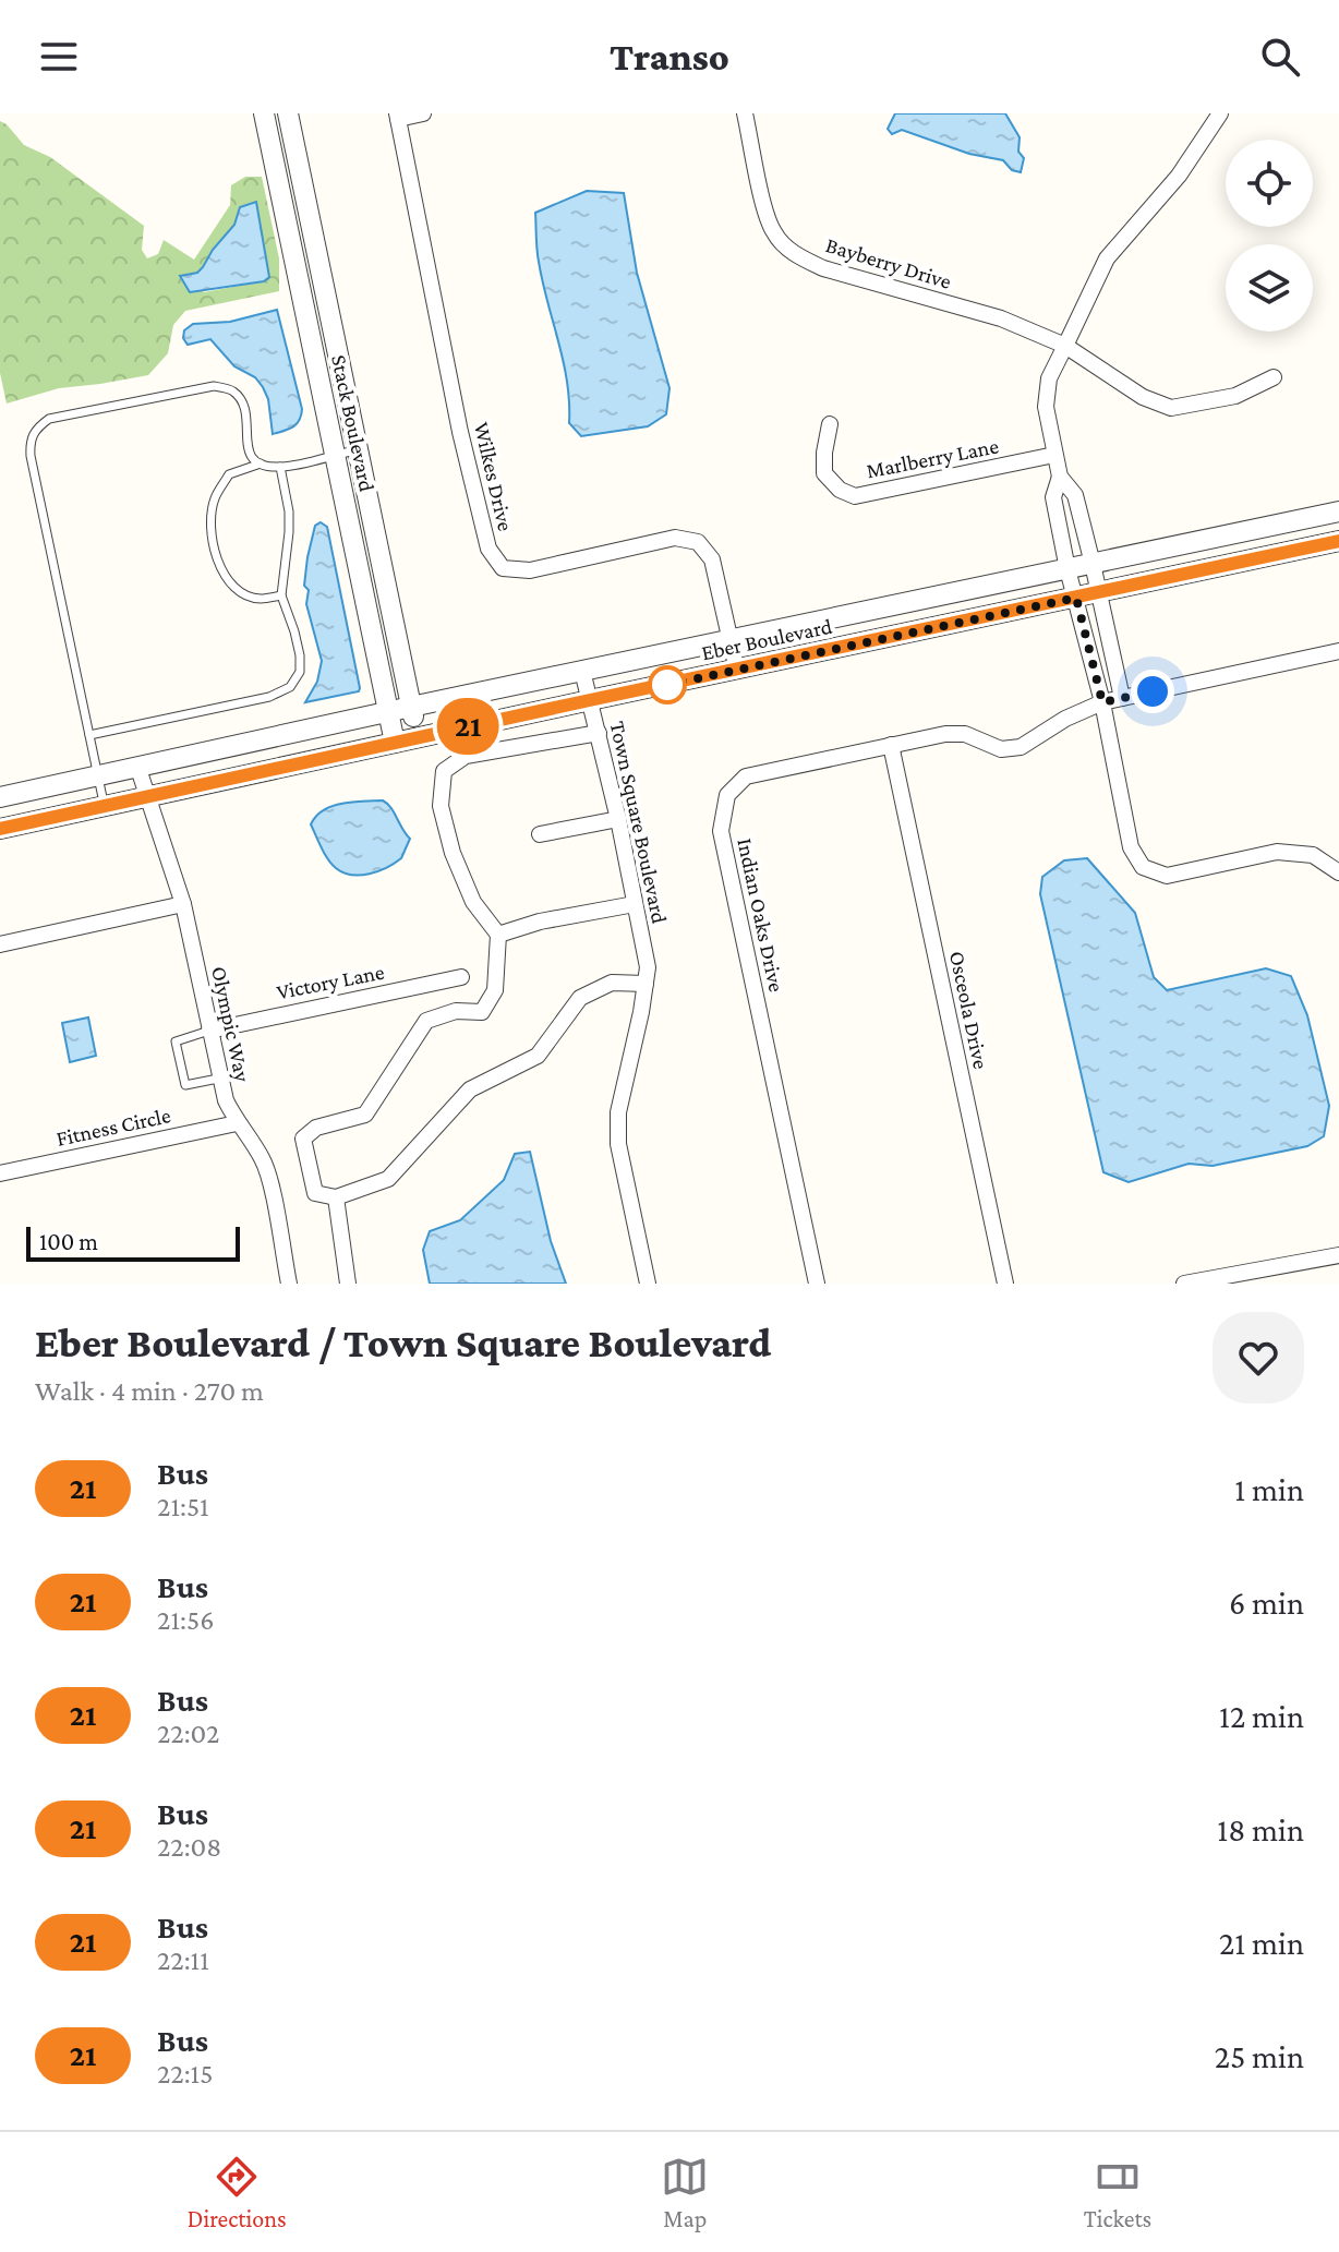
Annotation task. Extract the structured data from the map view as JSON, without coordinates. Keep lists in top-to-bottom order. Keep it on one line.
{"streets":{"street":["Bayberry Drive","Stack Boulevard","Marlberry Lane","Wilkes Drive","Eber Boulevard","Town Square Boulevard","Indian Oaks Drive","Victory Lane","Osceola Drive","Olympic Way","Fitness Circle"]},"crossings":[["Stack Boulevard","Eber Boulevard"],["Wilkes Drive","Eber Boulevard"],["Eber Boulevard","Town Square Boulevard"],["Eber Boulevard","Olympic Way"],["Indian Oaks Drive","Osceola Drive"],["Victory Lane","Olympic Way"],["Olympic Way","Fitness Circle"]],"lines":["bus line 21"],"scale_bar":"100 m","page":{"header":"Transo","on_map":"21","scale":"100 m","heading":["Eber Boulevard / Town Square Boulevard","Walk · 4 min · 270 m"],"list":[{"mark":"21","name":"Bus","note":"21:51","value":"1 min"},{"mark":"21","name":"Bus","note":"21:56","value":"6 min"},{"mark":"21","name":"Bus","note":"22:02","value":"12 min"},{"mark":"21","name":"Bus","note":"22:08","value":"18 min"},{"mark":"21","name":"Bus","note":"22:11","value":"21 min"},{"mark":"21","name":"Bus","note":"22:15","value":"25 min"}],"tabs":["Directions","Map","Tickets"]}}
